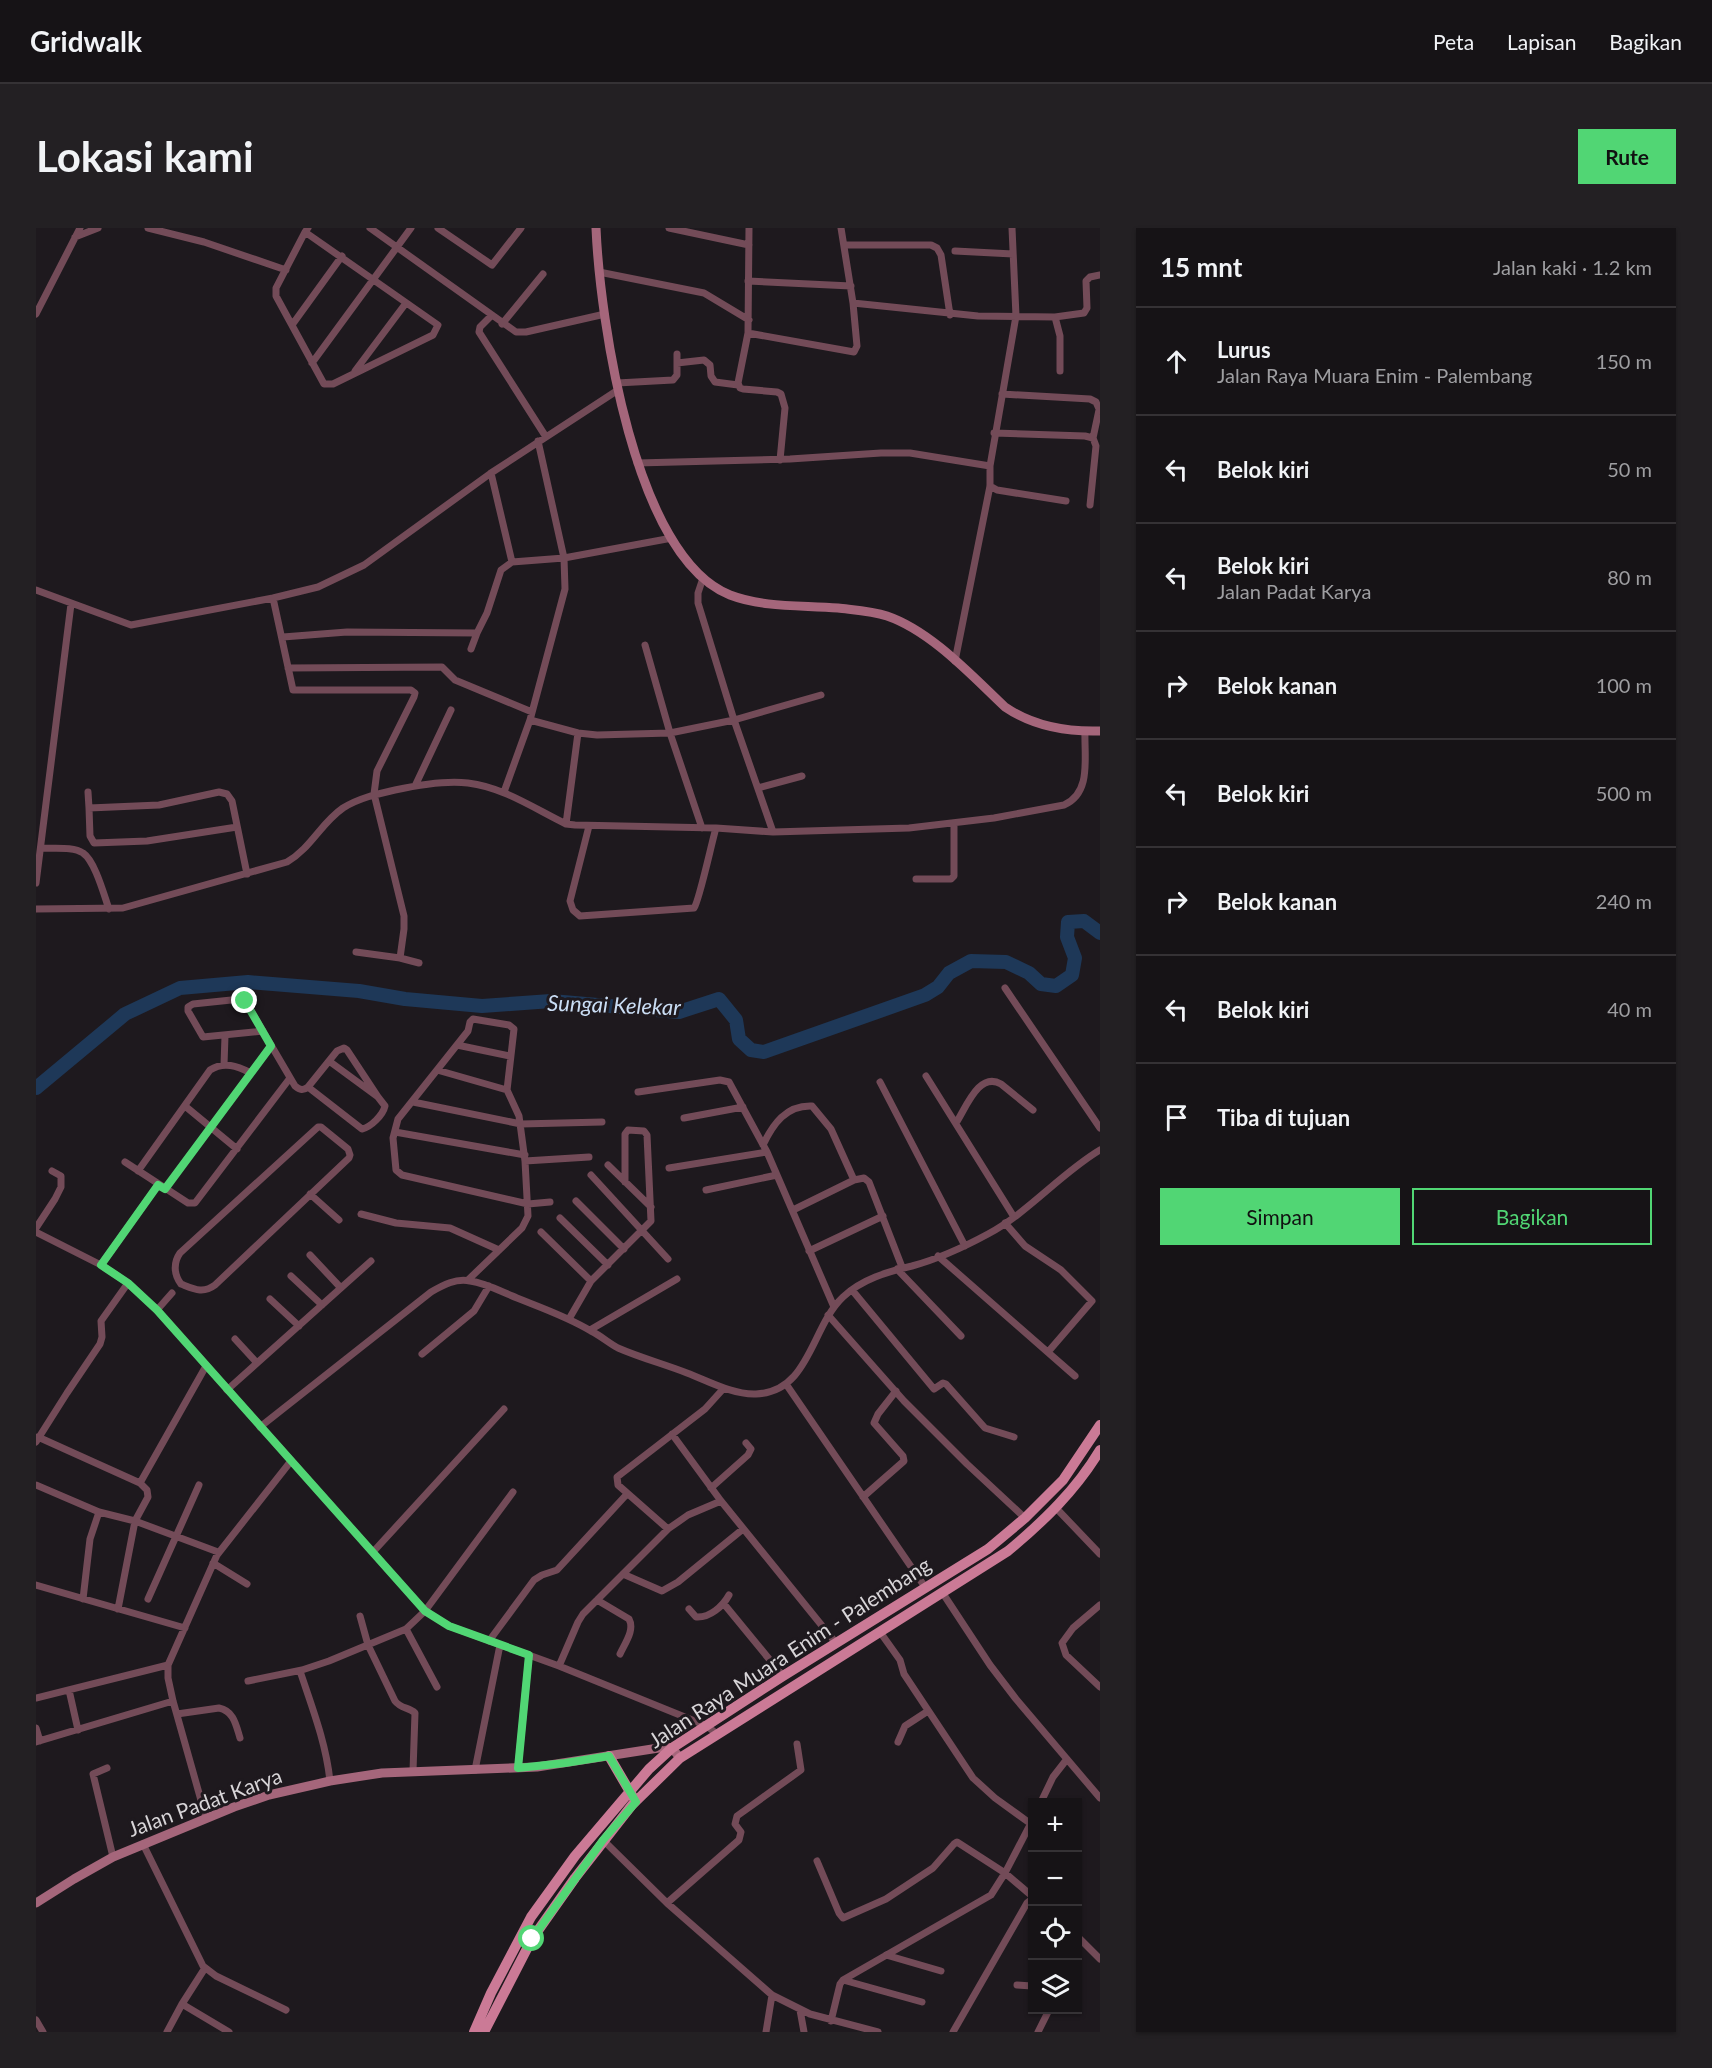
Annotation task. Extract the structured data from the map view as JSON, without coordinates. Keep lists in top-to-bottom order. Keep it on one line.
{"streets":{"main road":["Jalan Raya Muara Enim - Palembang"],"street":["Jalan Padat Karya"]},"crossings":[["Jalan Raya Muara Enim - Palembang","Jalan Padat Karya"]],"water":["Sungai Kelekar"],"page":{"header":"Gridwalk","nav":["Peta","Lapisan","Bagikan"],"buttons":["Rute",["Simpan","Bagikan"]],"title":"Lokasi kami","heading":["15 mnt","Jalan kaki · 1.2 km"],"list":[["Lurus","Jalan Raya Muara Enim - Palembang","150 m"],["Belok kiri","50 m"],["Belok kiri","Jalan Padat Karya","80 m"],["Belok kanan","100 m"],["Belok kiri","500 m"],["Belok kanan","240 m"],["Belok kiri","40 m"],"Tiba di tujuan"],"map_buttons":["+","−"]}}
